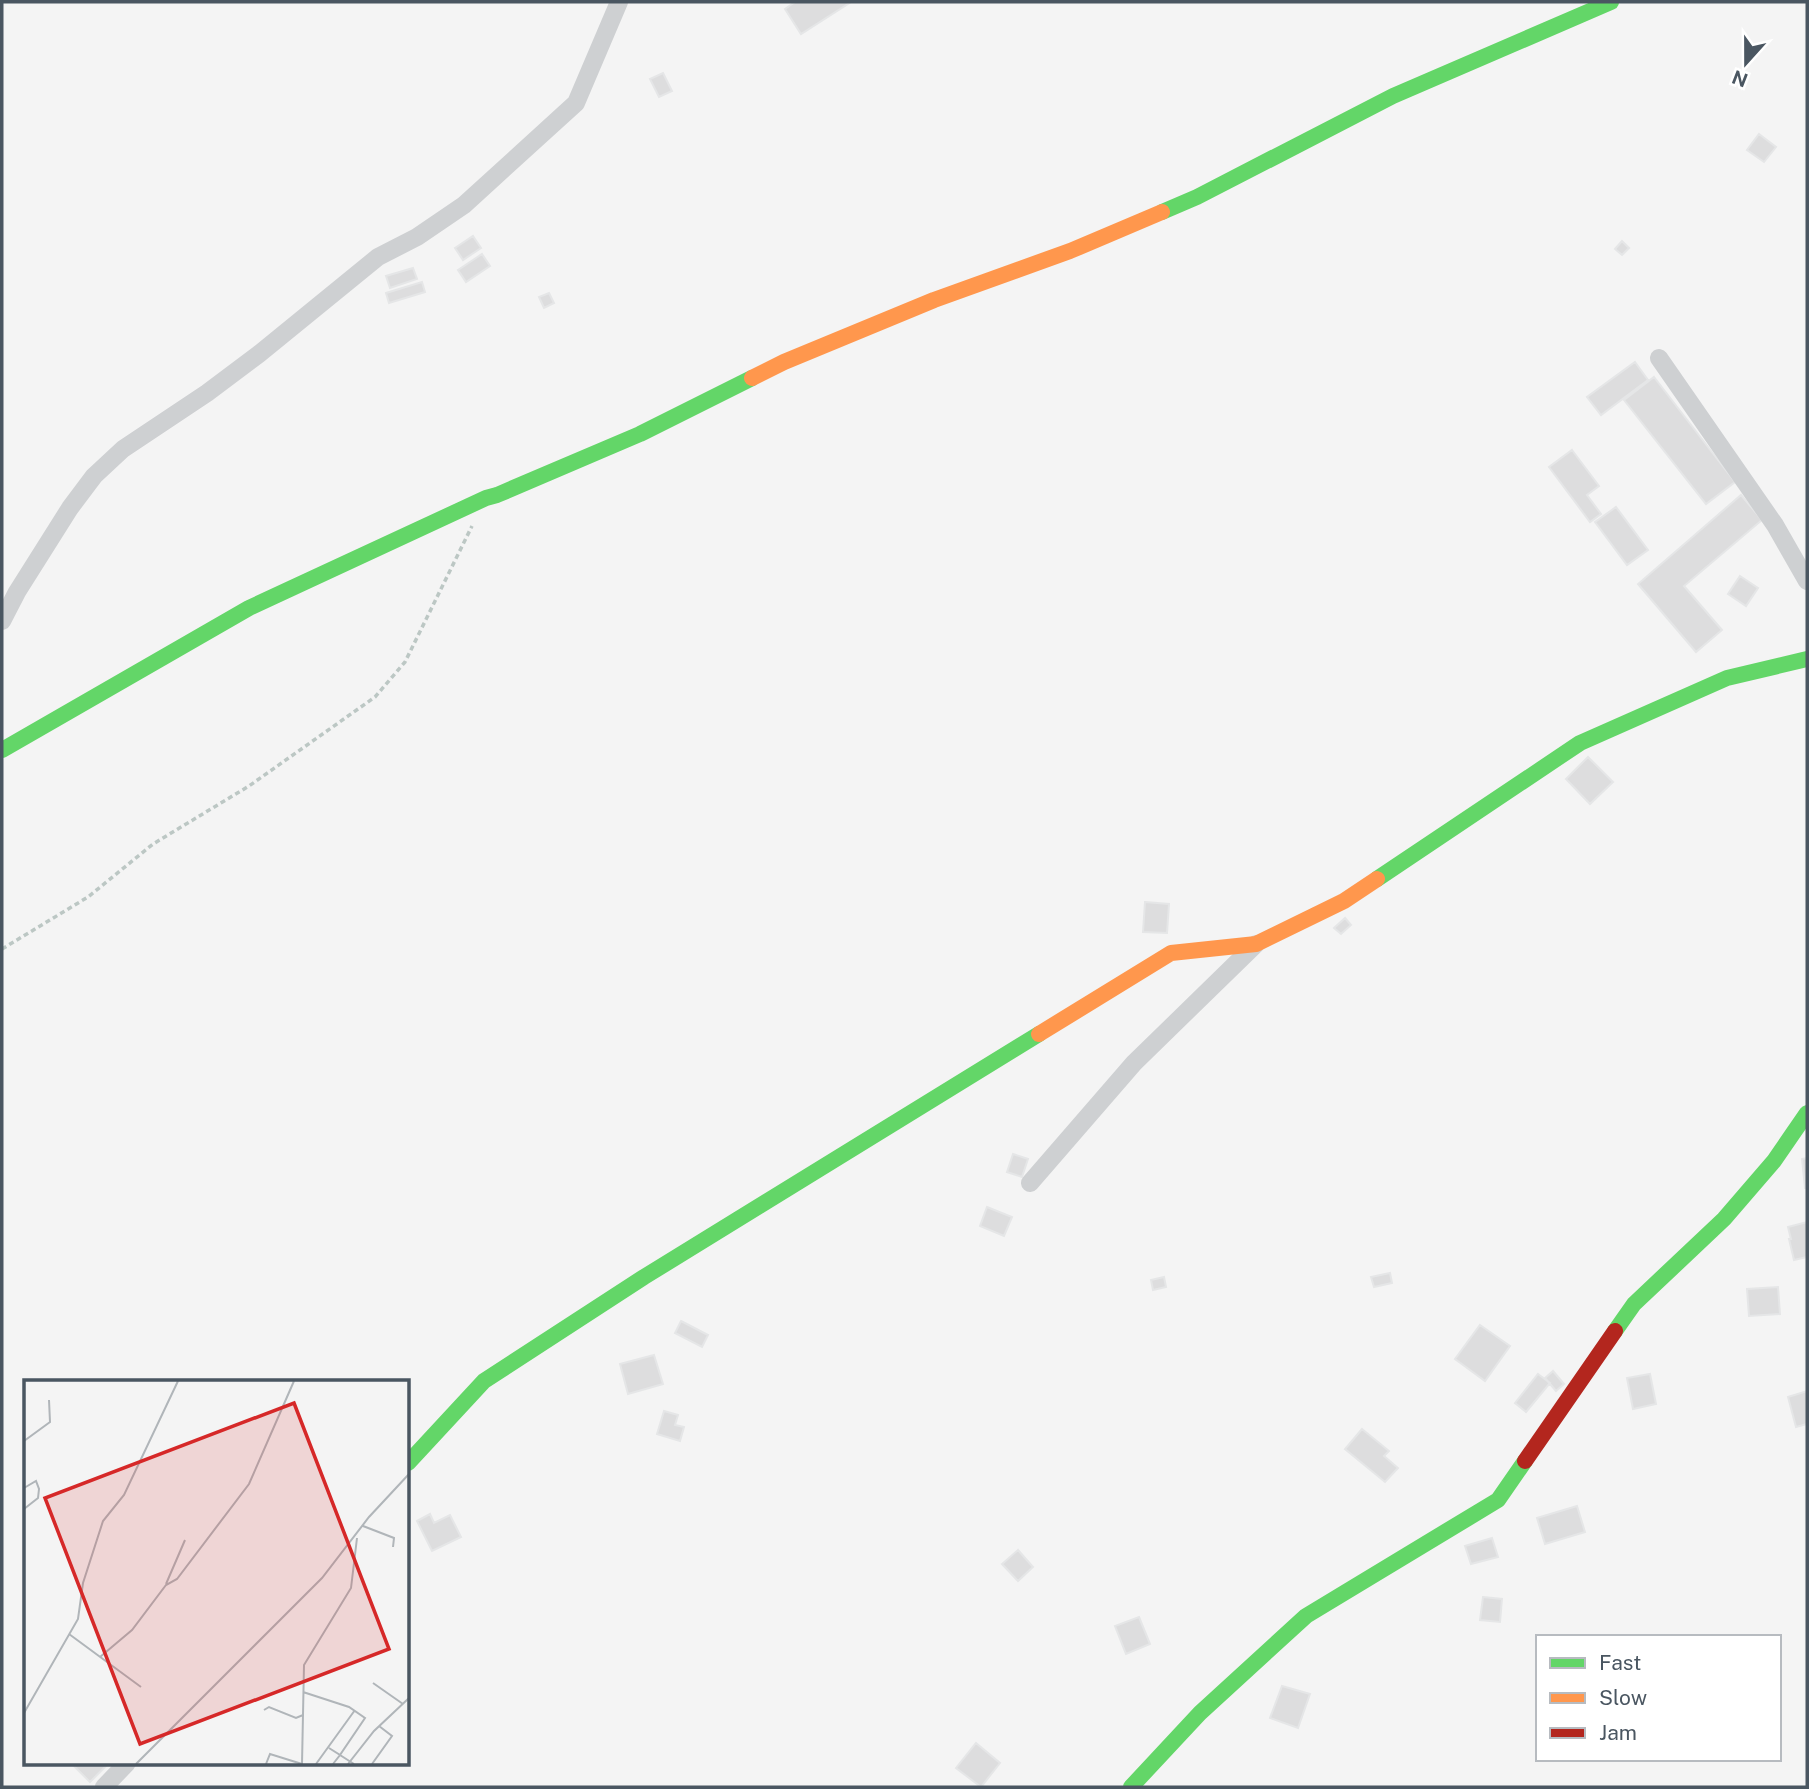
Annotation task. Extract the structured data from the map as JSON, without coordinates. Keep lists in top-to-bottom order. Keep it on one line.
{"legend":["Fast","Slow","Jam"],"north":"bottom"}
